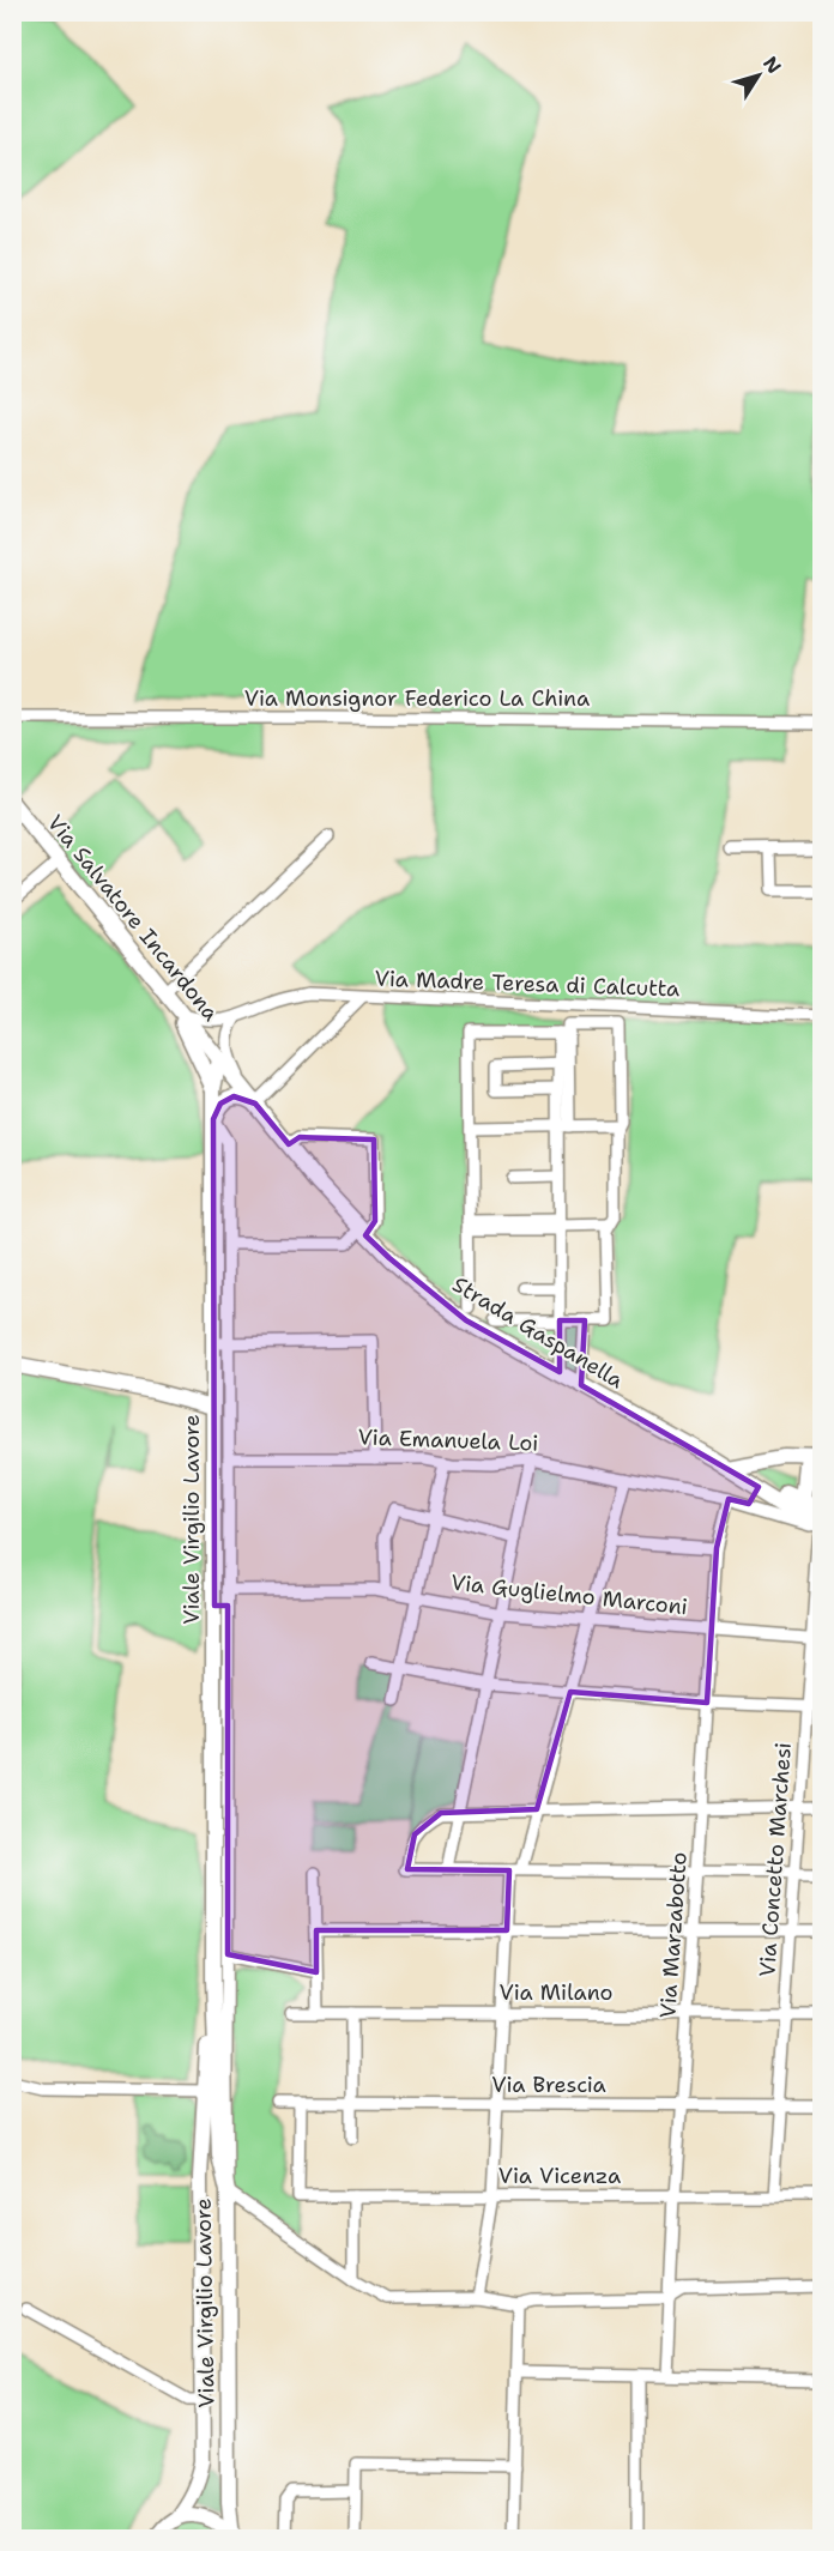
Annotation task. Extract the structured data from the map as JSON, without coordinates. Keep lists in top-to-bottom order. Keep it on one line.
{"streets":{"street":["Via Monsignor Federico La China","Via Salvatore Incardona","Via Madre Teresa di Calcutta","Strada Gaspanella","Via Emanuela Loi","Viale Virgilio Lavore","Via Guglielmo Marconi","Via Concetto Marchesi","Via Marzabotto","Via Milano","Via Brescia","Via Vicenza"]},"crossings":[["Via Salvatore Incardona","Via Madre Teresa di Calcutta"],["Via Salvatore Incardona","Strada Gaspanella"],["Via Salvatore Incardona","Viale Virgilio Lavore"],["Strada Gaspanella","Via Emanuela Loi"],["Strada Gaspanella","Viale Virgilio Lavore"],["Strada Gaspanella","Via Concetto Marchesi"],["Via Emanuela Loi","Via Concetto Marchesi"],["Via Emanuela Loi","Via Marzabotto"],["Via Guglielmo Marconi","Via Concetto Marchesi"],["Via Guglielmo Marconi","Via Marzabotto"],["Via Concetto Marchesi","Via Milano"],["Via Concetto Marchesi","Via Brescia"],["Via Concetto Marchesi","Via Vicenza"],["Via Marzabotto","Via Milano"],["Via Marzabotto","Via Brescia"],["Via Marzabotto","Via Vicenza"],["Via Brescia","Via Vicenza"]],"north":"top right"}
